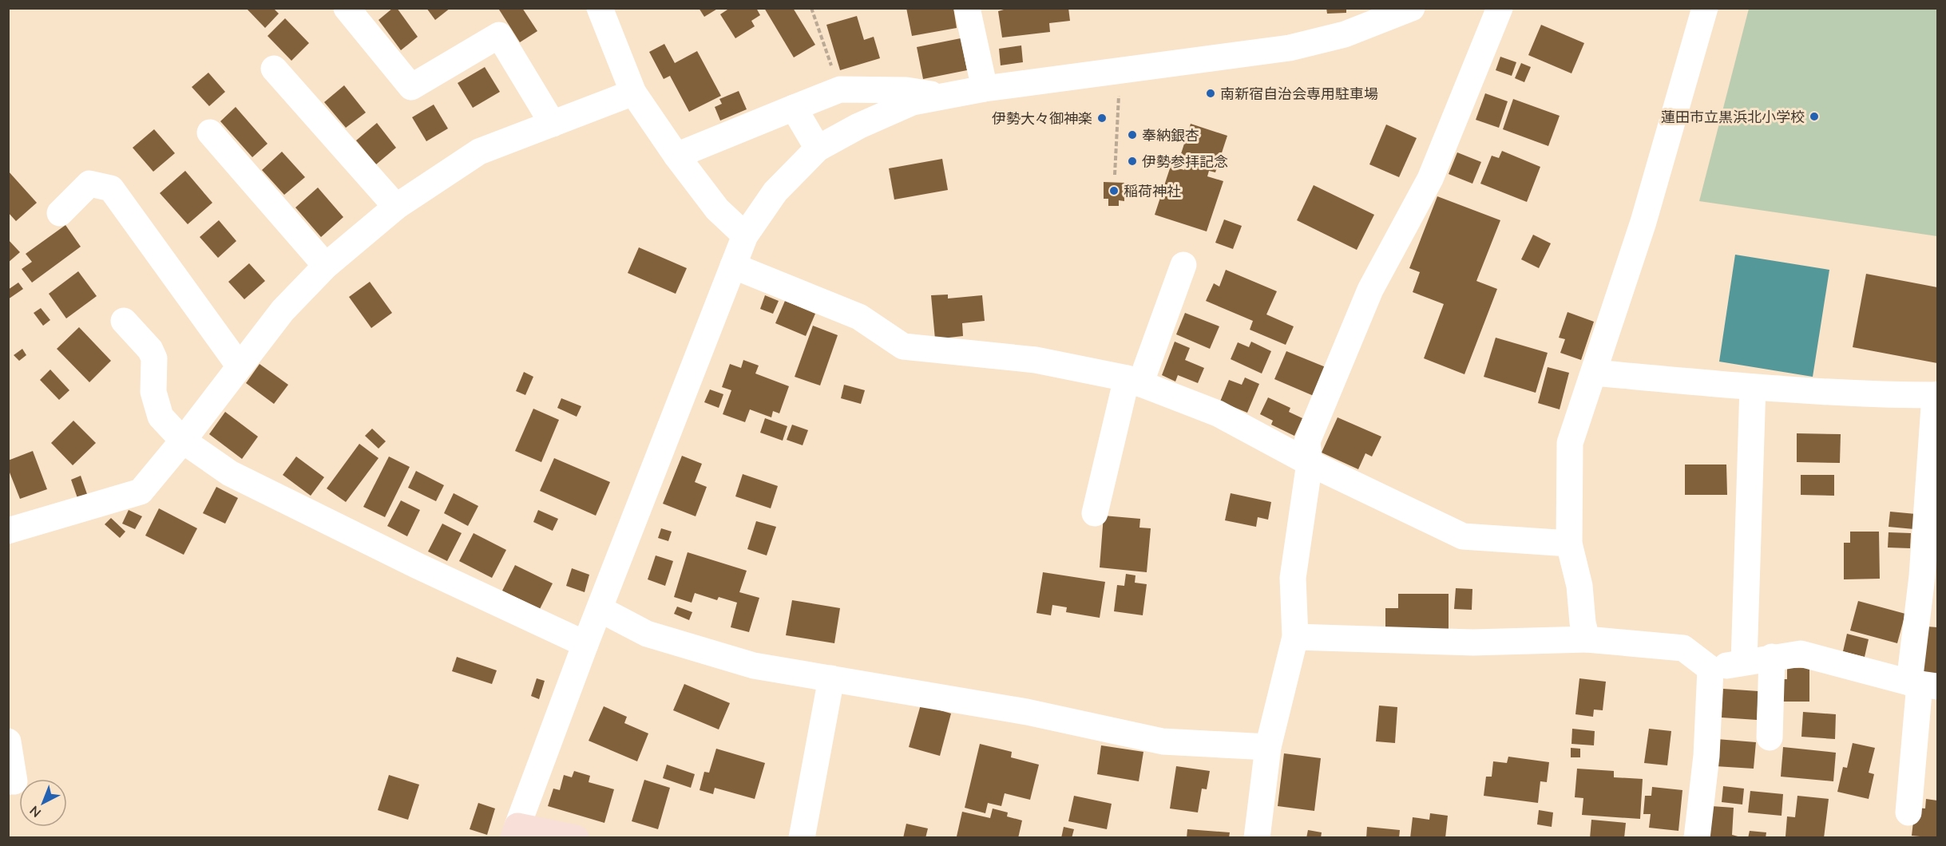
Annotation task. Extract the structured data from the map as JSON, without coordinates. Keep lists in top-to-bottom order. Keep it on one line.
{"places":["南新宿自治会専用駐車場","蓮田市立黒浜北小学校","伊勢大々御神楽","奉納銀杏","伊勢参拝記念","稲荷神社"],"north":"bottom left"}
